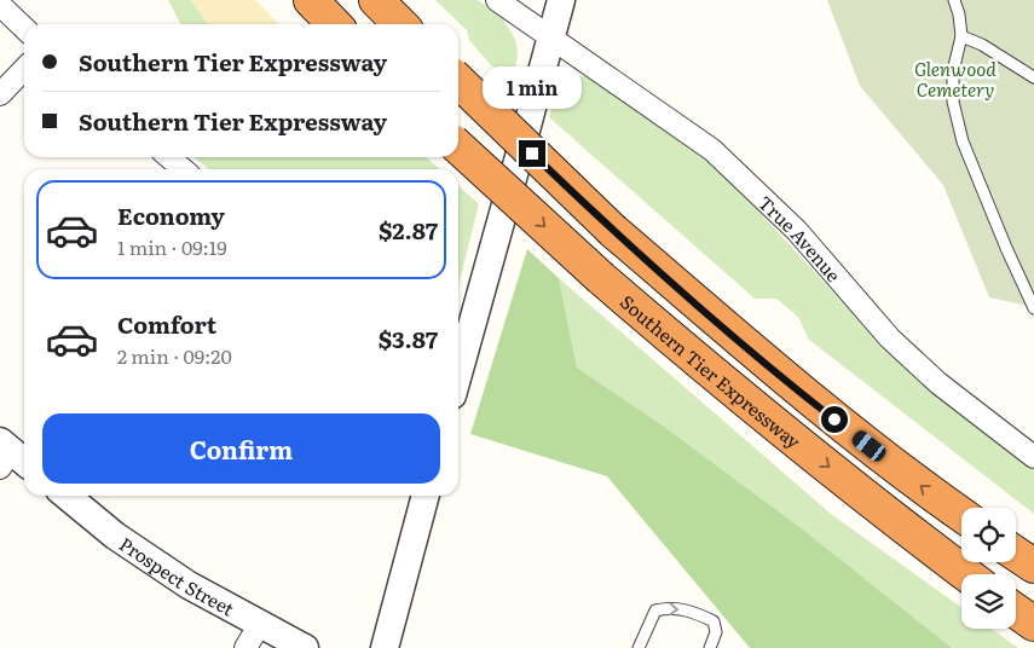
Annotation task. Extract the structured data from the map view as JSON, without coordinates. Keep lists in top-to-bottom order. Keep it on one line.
{"streets":{"highway":["Southern Tier Expressway"],"street":["True Avenue","Prospect Street"]},"parks":["Glenwood Cemetery"],"page":{"banner":["Southern Tier Expressway","Southern Tier Expressway"],"bubble":"1 min","list":[{"name":"Economy","note":"1 min · 09:19","value":"$2.87"},{"name":"Comfort","note":"2 min · 09:20","value":"$3.87"}],"buttons":"Confirm"}}
